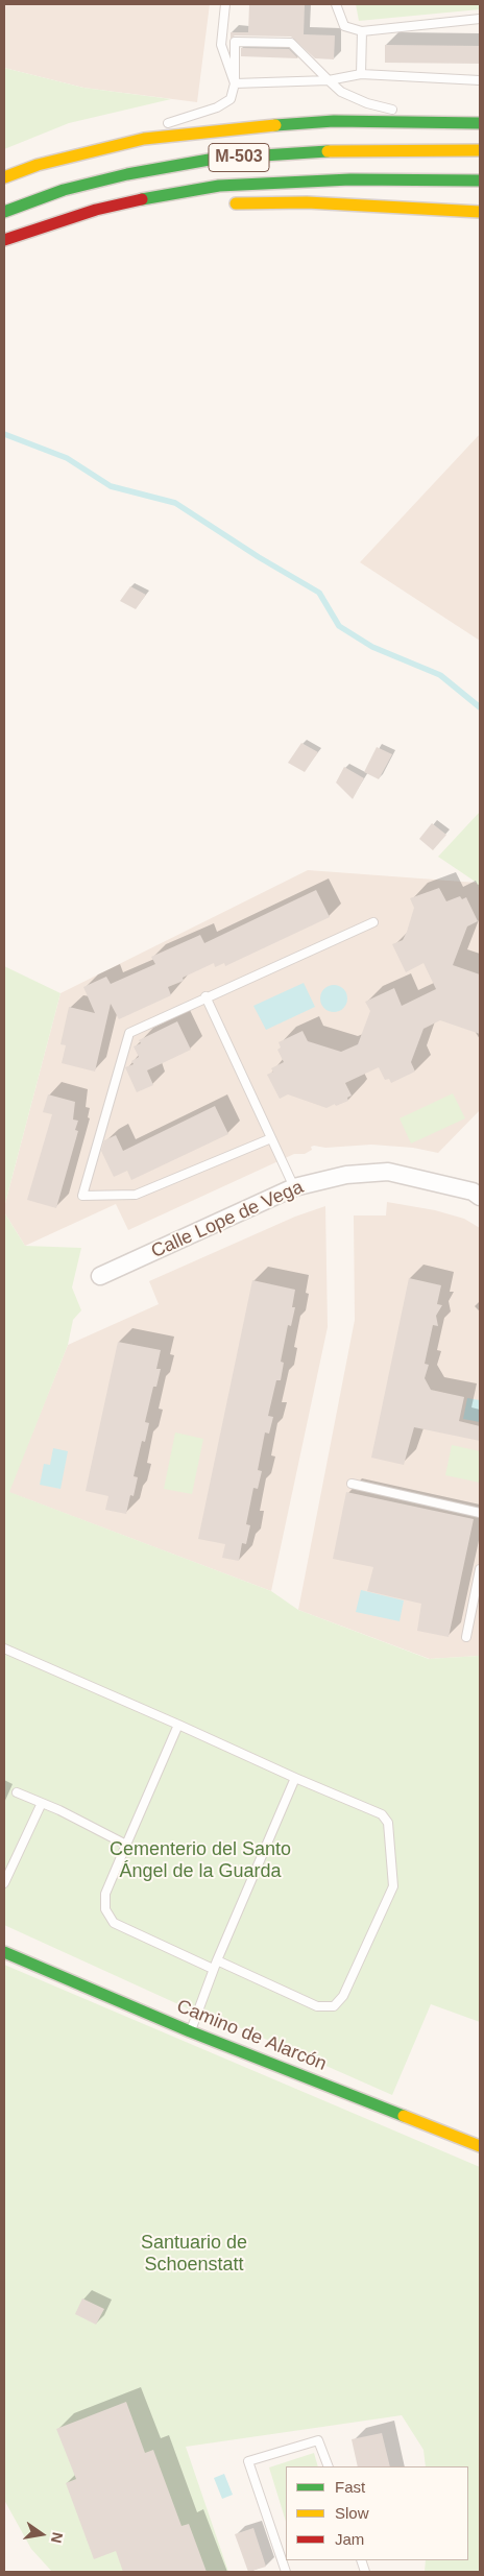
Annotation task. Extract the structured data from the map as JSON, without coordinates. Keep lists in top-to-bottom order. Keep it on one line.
{"streets":{"main road":["M-503","Camino de Alarcón"],"street":["Calle Lope de Vega"]},"parks":["Cementerio del Santo Ángel de la Guarda","Santuario de Schoenstatt"],"legend":["Fast","Slow","Jam"],"north":"right"}
